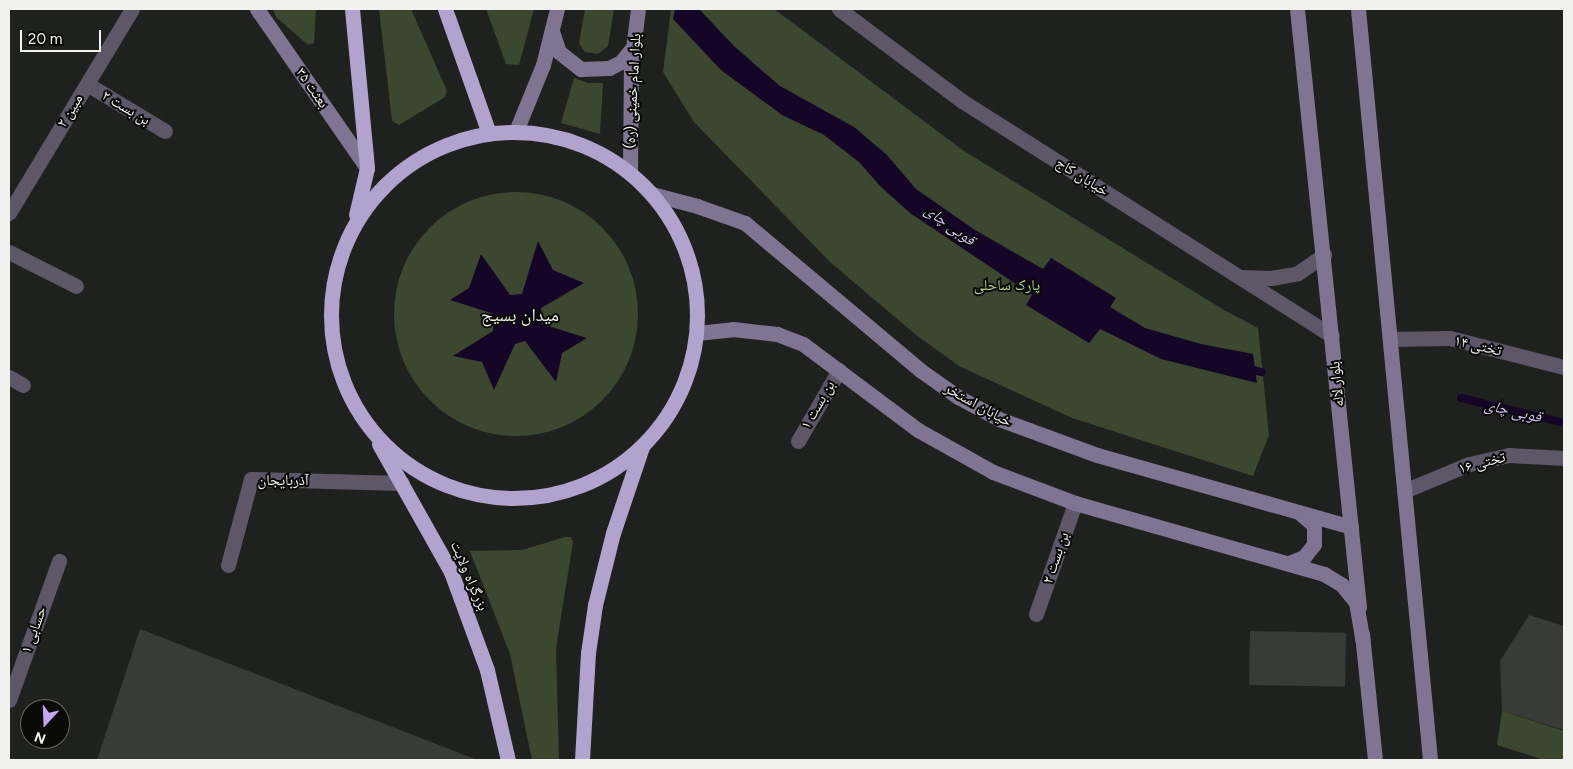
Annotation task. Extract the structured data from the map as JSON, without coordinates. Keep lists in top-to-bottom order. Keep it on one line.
{"streets":{"highway":["بزرگراه ولایت"],"street":["بعثت ۳۵","بلوار امام خمینی (ره)","بن بست ۲","مبین ۲","خیابان کاج","تختی ۱۴","بلوار لاله","بن بست ۱","خیابان استخر","تختی ۱۶","آذربایجان","حسابی ۱"]},"crossings":[["بن بست ۲","مبین ۲"],["خیابان کاج","بلوار لاله"],["بلوار لاله","خیابان استخر"],["آذربایجان","بزرگراه ولایت"]],"districts":["میدان بسیج"],"water":["قوبی چای"],"parks":["پارک ساحلی"],"scale_bar":"20 m","north":"bottom"}
